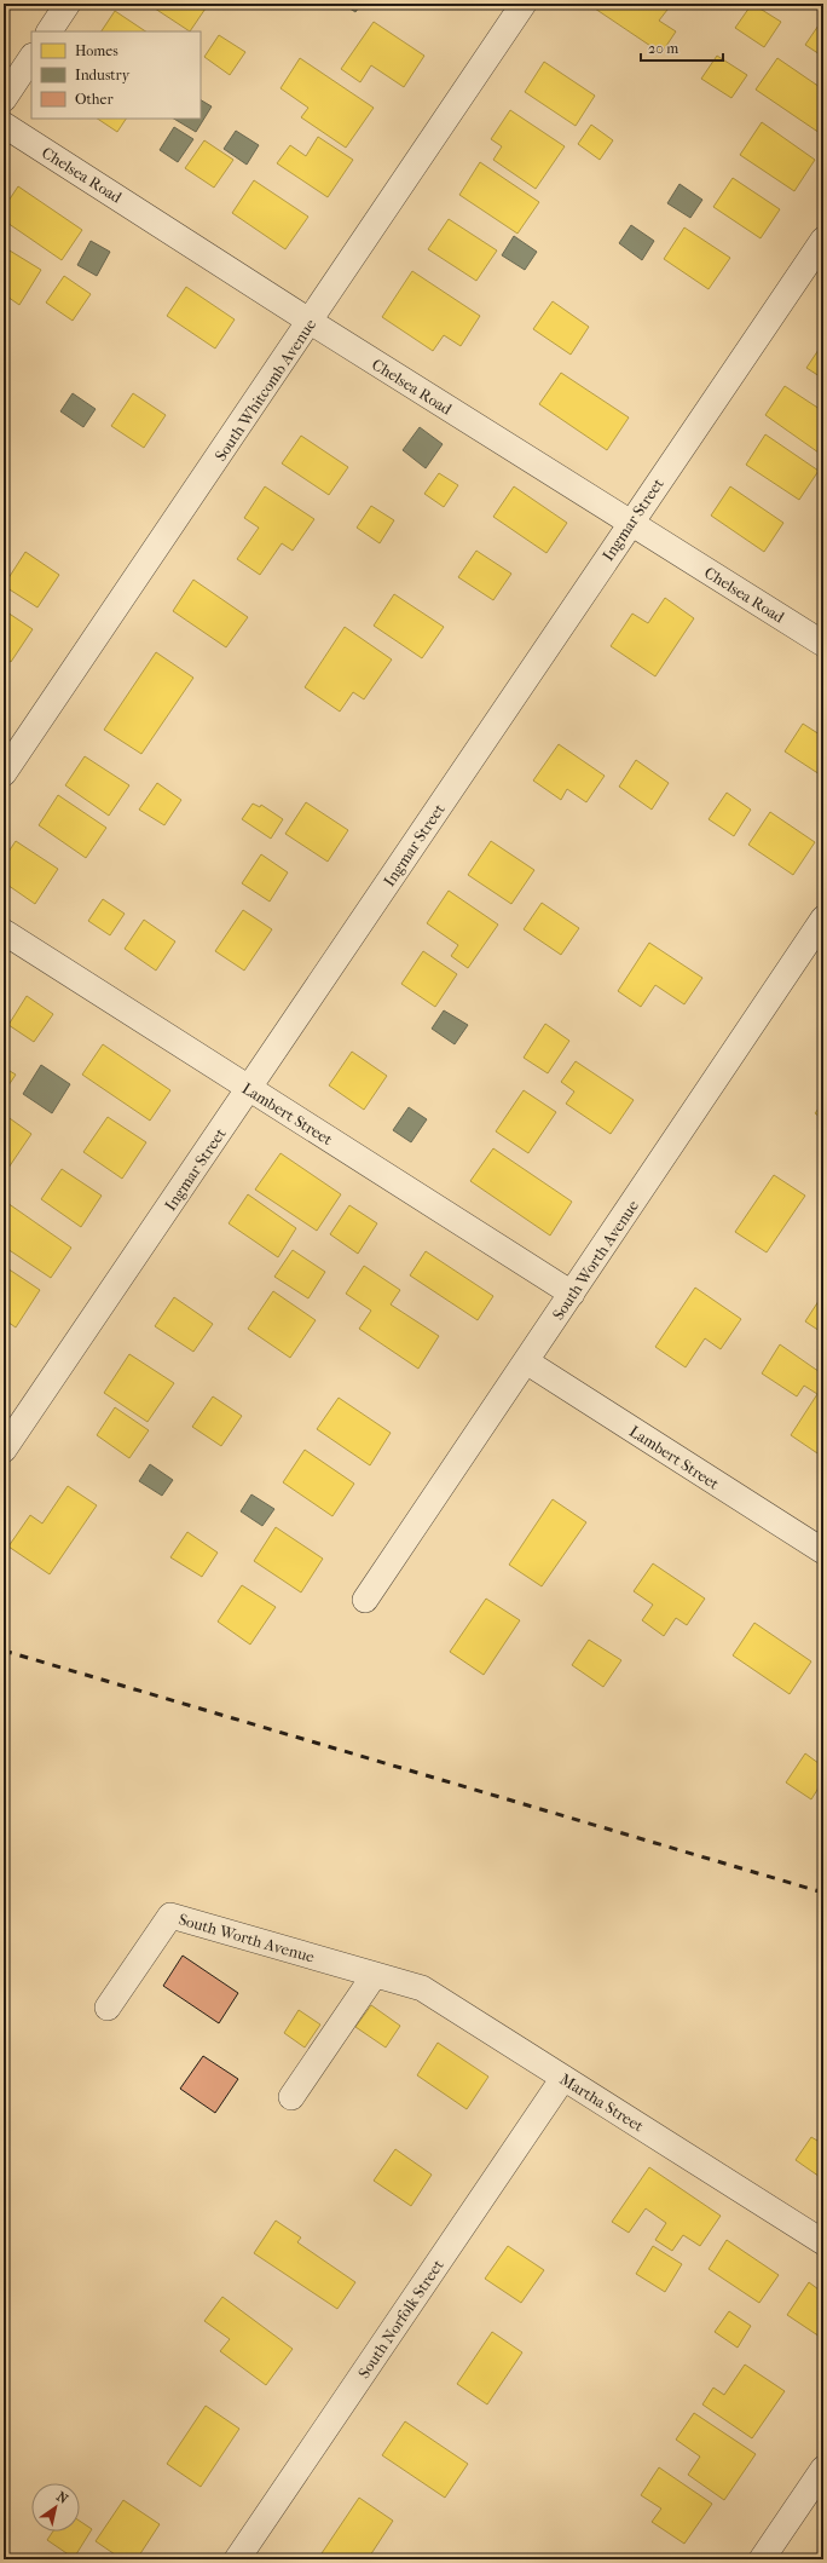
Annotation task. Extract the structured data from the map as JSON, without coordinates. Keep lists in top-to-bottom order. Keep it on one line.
{"streets":{"street":["Chelsea Road","South Whitcomb Avenue","Ingmar Street","Lambert Street","South Worth Avenue","Martha Street","South Norfolk Street"]},"crossings":[["Chelsea Road","South Whitcomb Avenue"],["Chelsea Road","Ingmar Street"],["Ingmar Street","Lambert Street"],["Lambert Street","South Worth Avenue"],["South Worth Avenue","Martha Street"],["Martha Street","South Norfolk Street"]],"legend":["Homes","Industry","Other"],"scale_bar":"20 m","north":"top right"}
